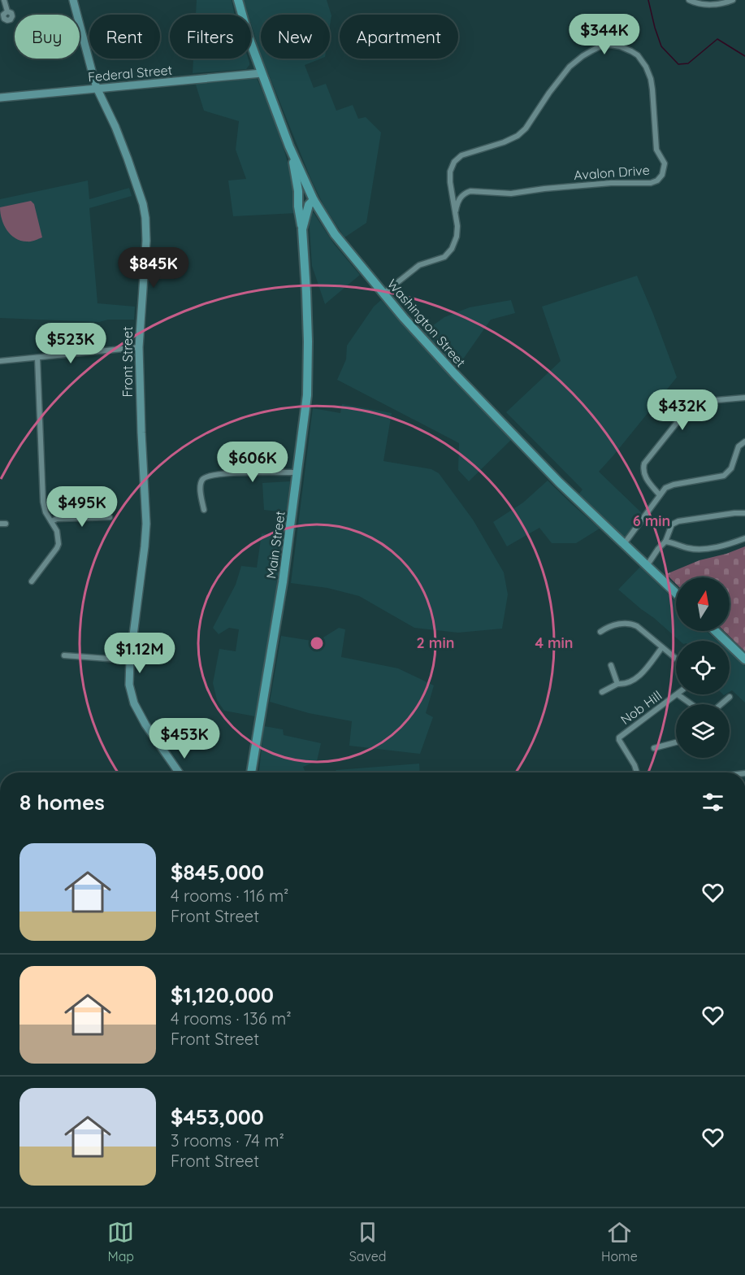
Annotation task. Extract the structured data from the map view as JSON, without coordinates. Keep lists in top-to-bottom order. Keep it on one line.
{"streets":{"main road":["Washington Street","Main Street"],"street":["Federal Street","Avalon Drive","Front Street","Nob Hill"]},"crossings":[["Federal Street","Washington Street"],["Federal Street","Front Street"],["Avalon Drive","Washington Street"],["Washington Street","Main Street"]],"north":"top","page":{"price":["$344K","$845K","$523K","$432K","$606K","$495K","$1.12M","$453K"],"chip":["Buy","Rent","Filters","New","Apartment"],"heading":"8 homes","list":[{"name":"$845,000","note":"4 rooms · 116 m² · Front Street"},{"name":"$1,120,000","note":"4 rooms · 136 m² · Front Street"},{"name":"$453,000","note":"3 rooms · 74 m² · Front Street"}],"tabs":["Map","Saved","Home"]},"rings":["6 min","2 min","4 min"]}
